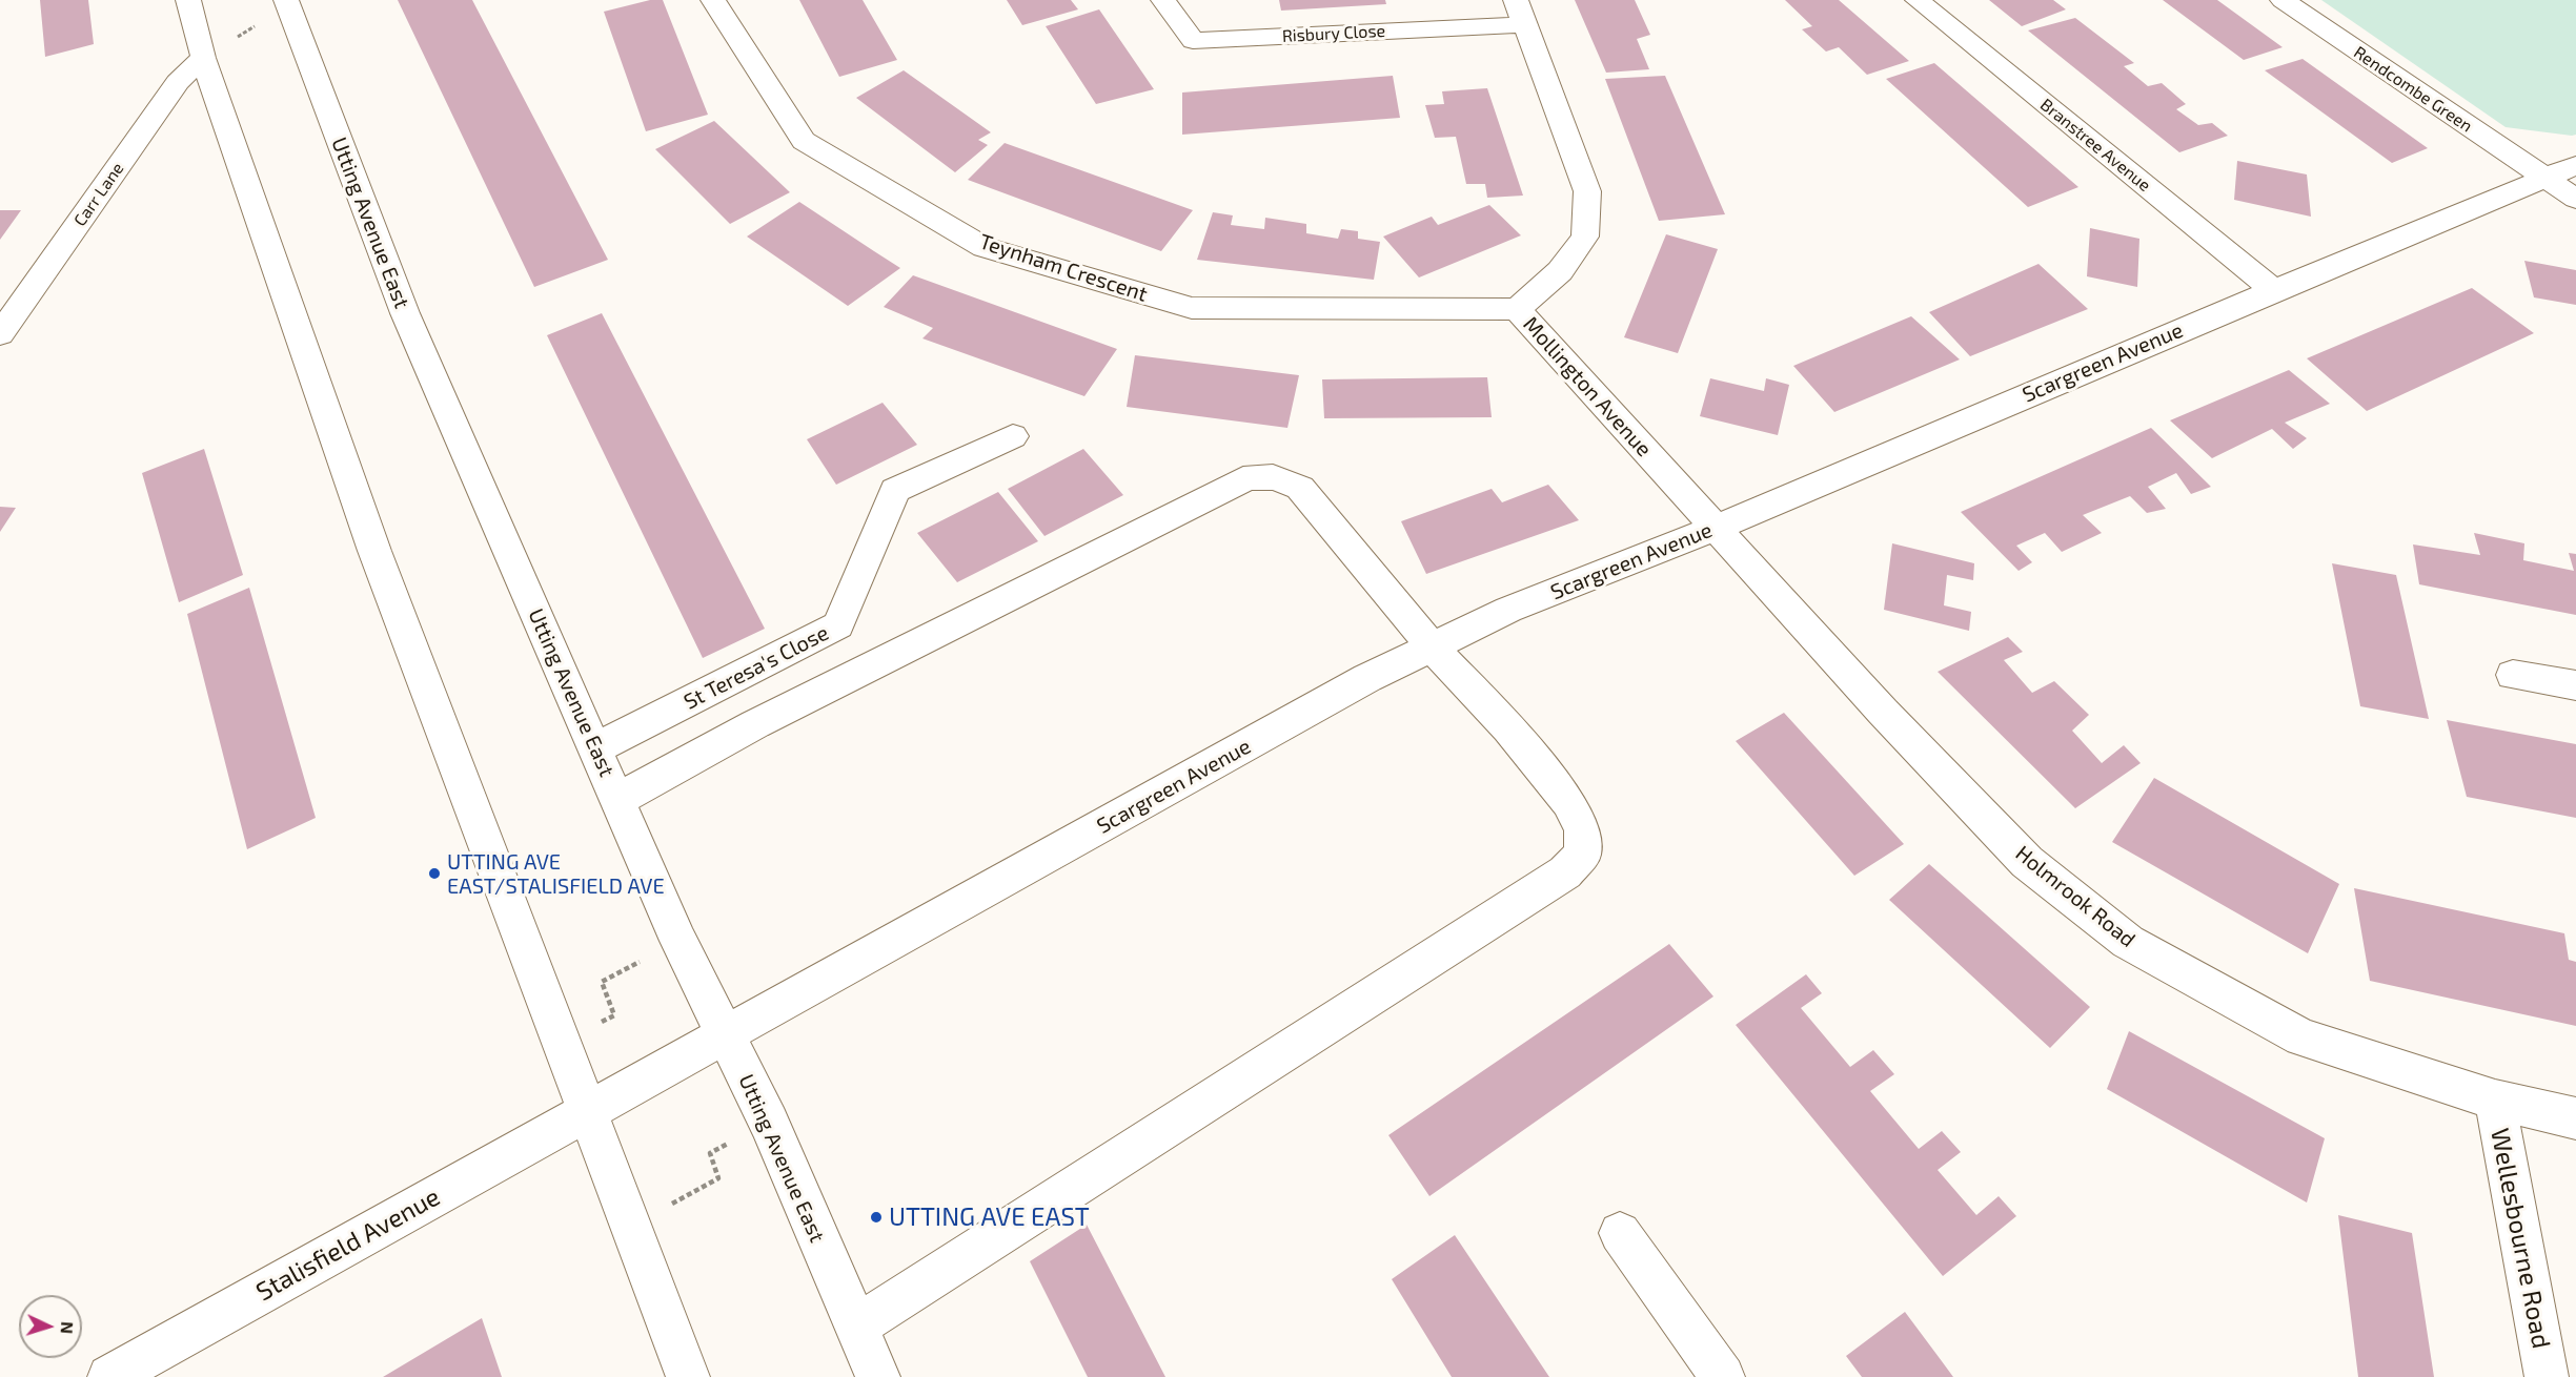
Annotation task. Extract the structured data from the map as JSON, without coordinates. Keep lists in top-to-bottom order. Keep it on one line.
{"streets":{"street":["Risbury Close","Rendcombe Green","Branstree Avenue","Carr Lane","Utting Avenue East","Teynham Crescent","Scargreen Avenue","Mollington Avenue","St Teresa's Close","Holmrook Road","Wellesbourne Road","Stalisfield Avenue"]},"crossings":[["Risbury Close","Mollington Avenue"],["Rendcombe Green","Scargreen Avenue"],["Branstree Avenue","Scargreen Avenue"],["Utting Avenue East","Scargreen Avenue"],["Utting Avenue East","St Teresa's Close"],["Teynham Crescent","Mollington Avenue"],["Scargreen Avenue","Mollington Avenue"],["Scargreen Avenue","Holmrook Road"],["Scargreen Avenue","Stalisfield Avenue"],["Mollington Avenue","Holmrook Road"],["Holmrook Road","Wellesbourne Road"]],"places":["UTTING AVE EAST/STALISFIELD AVE","UTTING AVE EAST"],"north":"right"}
